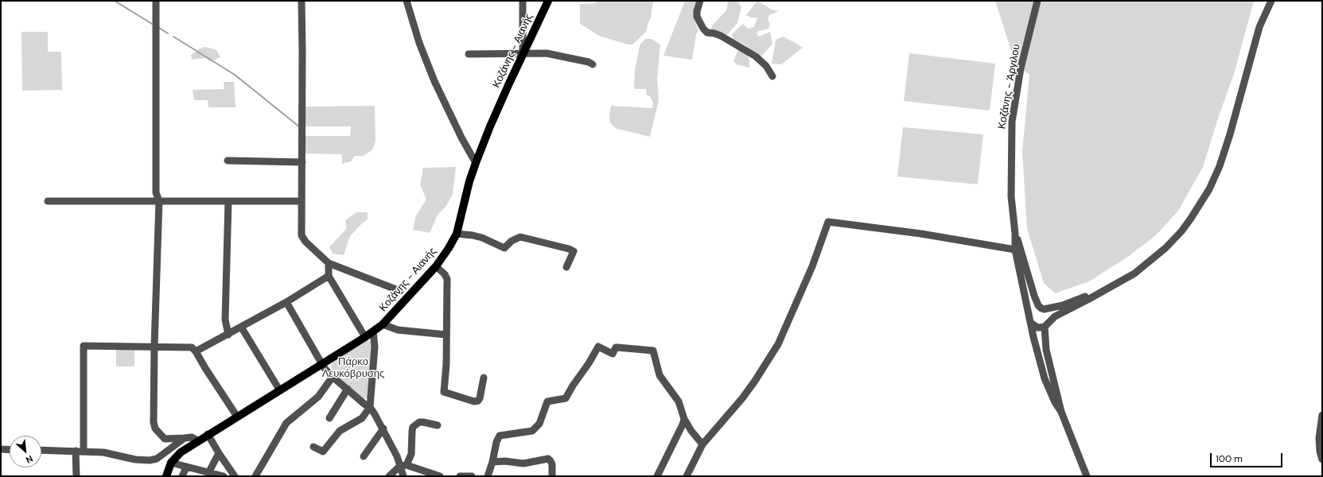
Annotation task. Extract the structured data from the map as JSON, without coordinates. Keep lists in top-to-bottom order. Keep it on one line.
{"streets":{"main road":["Κοζάνης - Αιανής"],"street":["Κοζάνης - Άργιλου"]},"parks":["Πάρκο Λευκόβρυσης"],"scale_bar":"100 m","north":"bottom right"}
